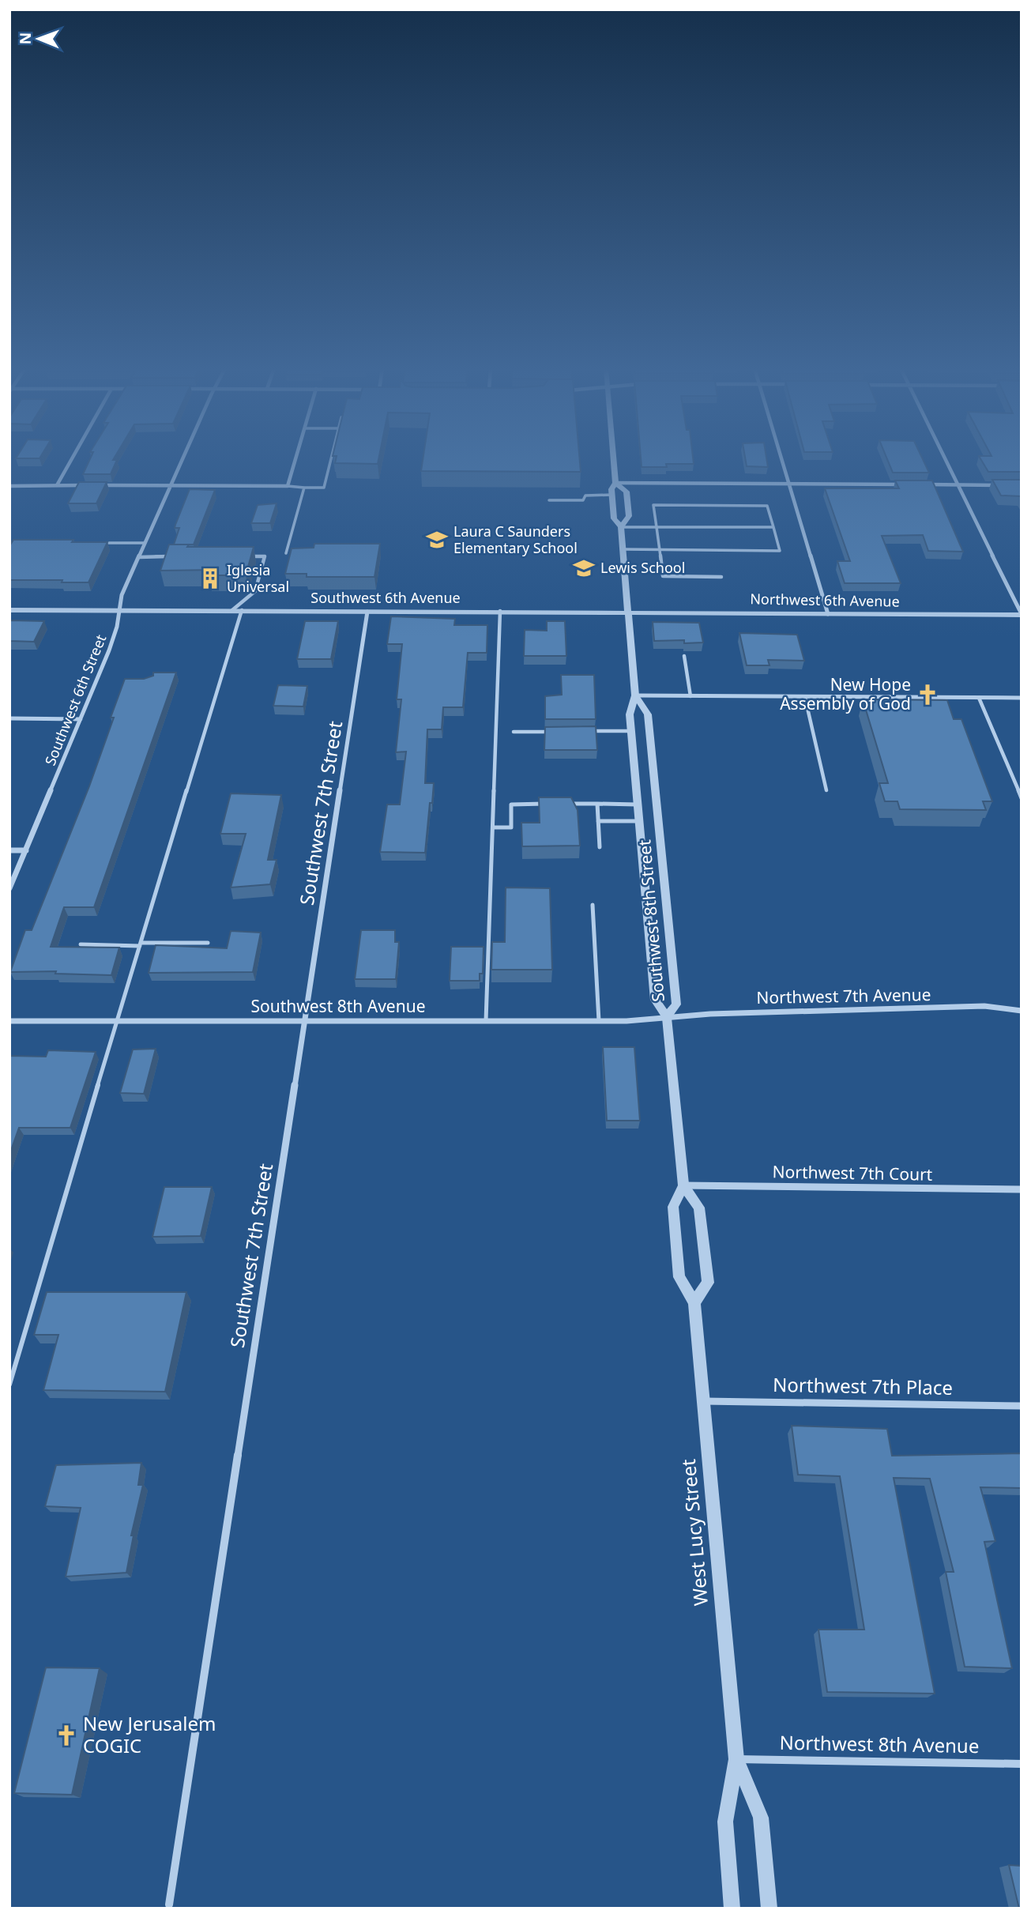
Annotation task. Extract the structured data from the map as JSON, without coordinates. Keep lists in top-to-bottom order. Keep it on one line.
{"streets":{"street":["Southwest 6th Avenue","Northwest 6th Avenue","Southwest 6th Street","Southwest 7th Street","Southwest 8th Street","Northwest 7th Avenue","Southwest 8th Avenue","Northwest 7th Court","Northwest 7th Place","West Lucy Street","Northwest 8th Avenue"]},"crossings":[["Southwest 6th Avenue","Northwest 6th Avenue"],["Southwest 6th Avenue","Southwest 6th Street"],["Southwest 6th Avenue","Southwest 7th Street"],["Southwest 6th Avenue","Southwest 8th Street"],["Northwest 6th Avenue","Southwest 8th Street"],["Southwest 7th Street","Southwest 8th Avenue"],["Southwest 8th Street","Northwest 7th Avenue"],["Southwest 8th Street","Southwest 8th Avenue"],["Southwest 8th Street","West Lucy Street"],["Northwest 7th Avenue","Southwest 8th Avenue"],["Northwest 7th Avenue","West Lucy Street"],["Southwest 8th Avenue","West Lucy Street"],["Northwest 7th Court","West Lucy Street"],["Northwest 7th Place","West Lucy Street"],["West Lucy Street","Northwest 8th Avenue"]],"places":{"school or university":["Laura C Saunders Elementary School","Lewis School"],"building":["Iglesia Universal"],"church":["New Hope Assembly of God","New Jerusalem COGIC"]},"north":"left"}
